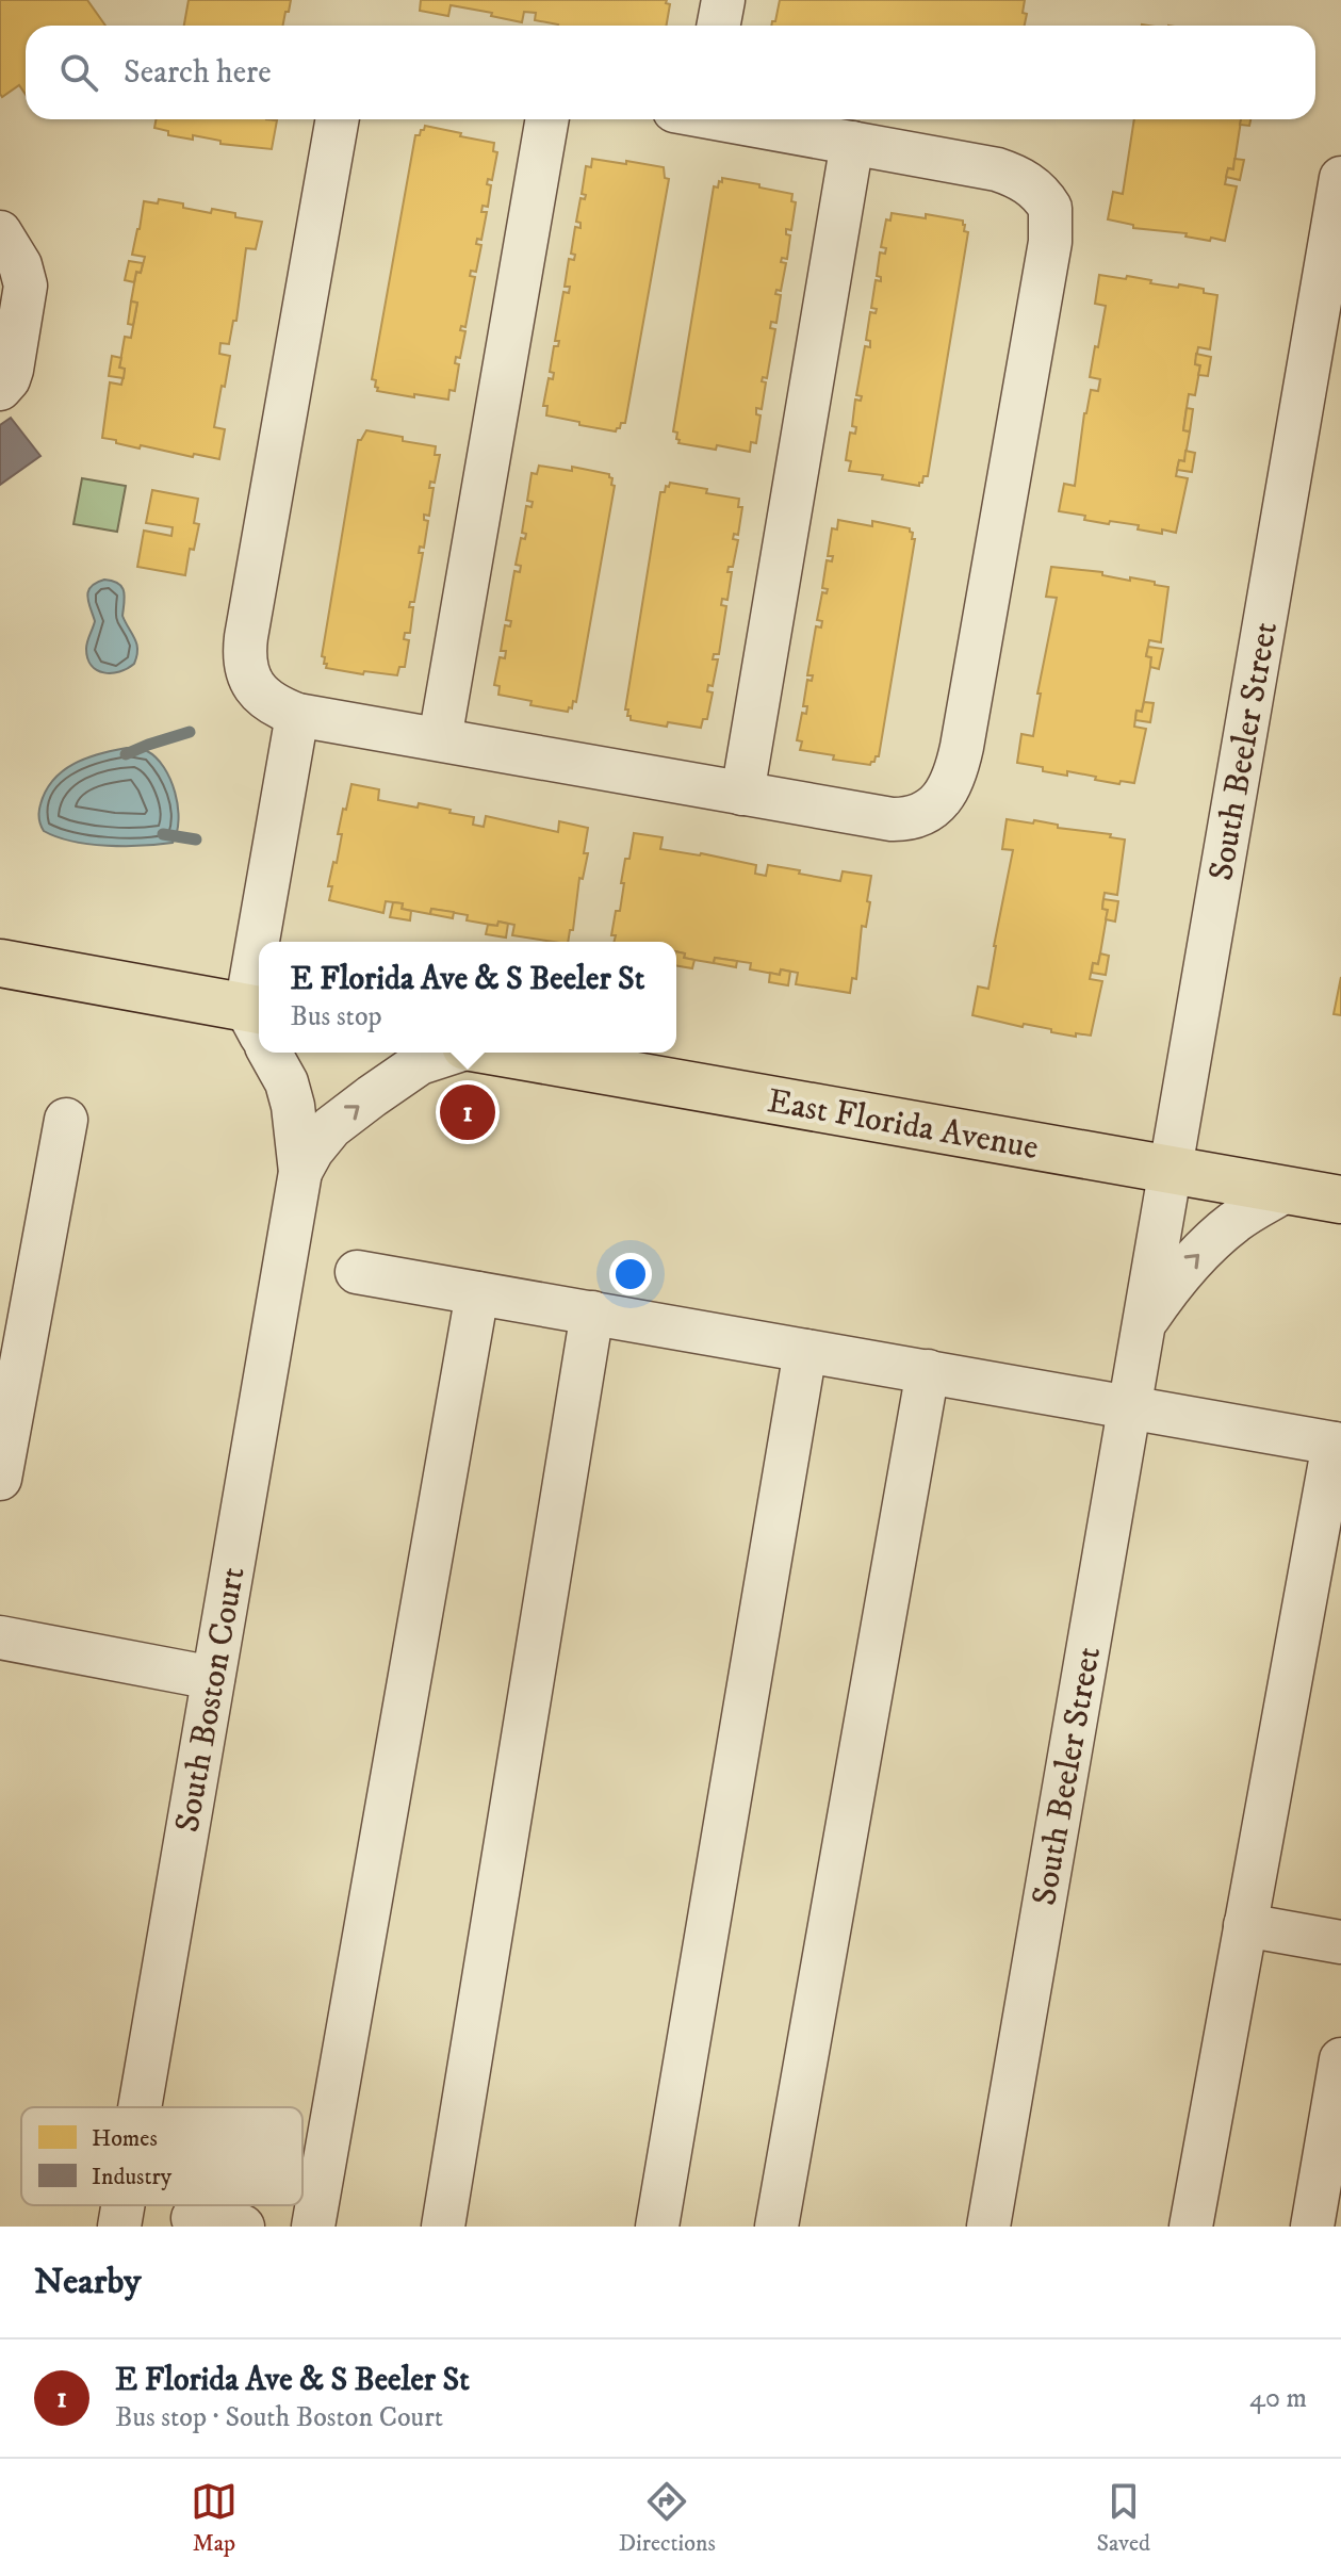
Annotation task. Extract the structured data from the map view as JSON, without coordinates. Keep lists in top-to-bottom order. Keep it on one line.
{"streets":{"main road":["East Florida Avenue"],"street":["South Beeler Street","South Boston Court"]},"crossings":[["South Beeler Street","East Florida Avenue"]],"legend":["Homes","Industry"],"page":{"search":"Search here","popup":["E Florida Ave & S Beeler St","Bus stop"],"pins":"1","heading":"Nearby","list":[{"mark":"1","name":"E Florida Ave & S Beeler St","note":"Bus stop · South Boston Court","value":"40 m"}],"nav":["Map","Directions","Saved"]}}
